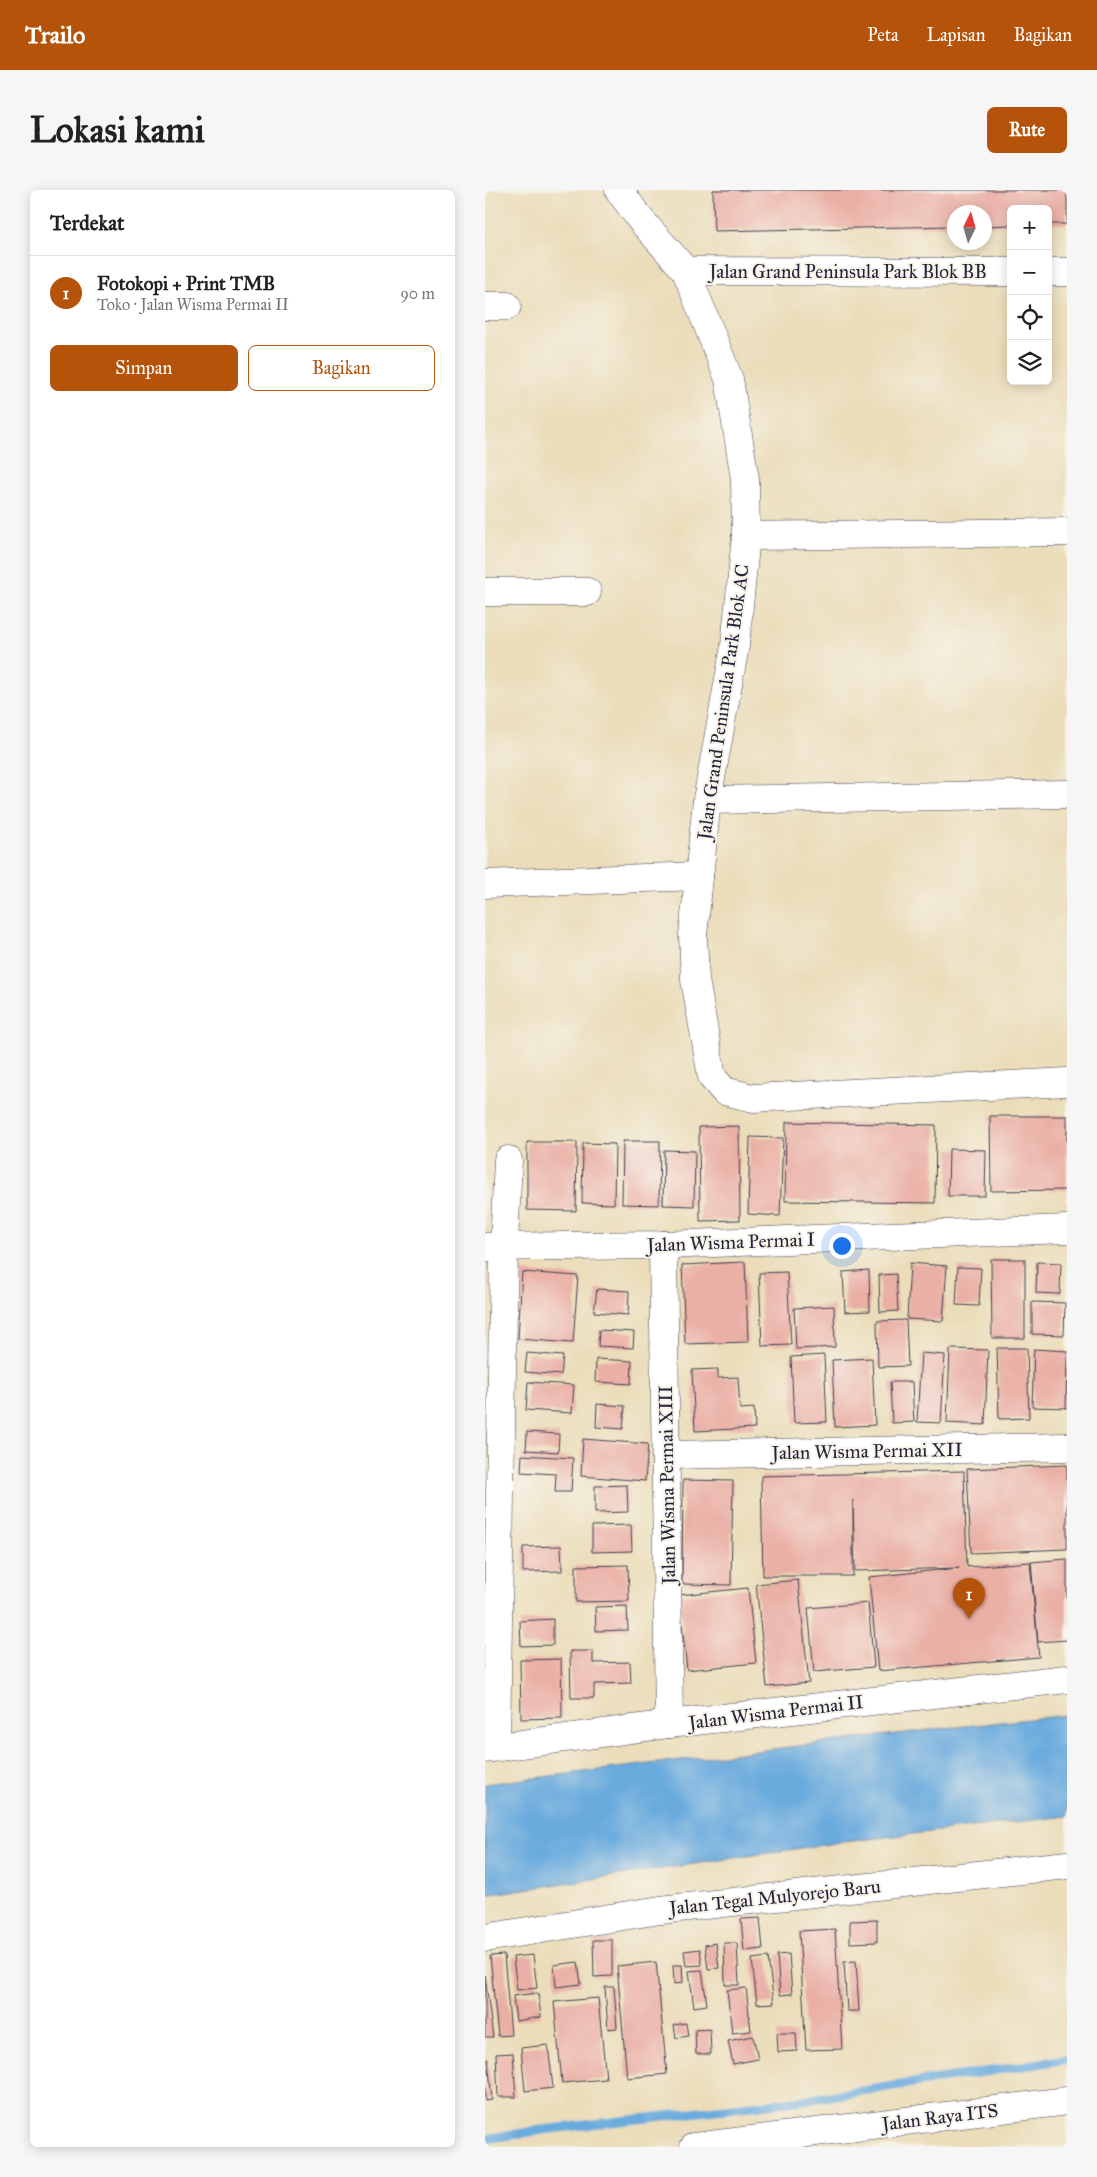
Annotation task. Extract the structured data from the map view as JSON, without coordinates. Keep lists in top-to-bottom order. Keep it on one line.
{"streets":{"street":["Jalan Grand Peninsula Park Blok BB","Jalan Grand Peninsula Park Blok AC","Jalan Wisma Permai I","Jalan Wisma Permai XII","Jalan Wisma Permai XIII","Jalan Wisma Permai II","Jalan Tegal Mulyorejo Baru","Jalan Raya ITS"]},"crossings":[["Jalan Grand Peninsula Park Blok BB","Jalan Grand Peninsula Park Blok AC"],["Jalan Wisma Permai I","Jalan Wisma Permai XIII"],["Jalan Wisma Permai XII","Jalan Wisma Permai XIII"],["Jalan Wisma Permai XIII","Jalan Wisma Permai II"]],"north":"top","page":{"header":"Trailo","nav":["Peta","Lapisan","Bagikan"],"buttons":["Rute",["Simpan","Bagikan"]],"title":"Lokasi kami","heading":"Terdekat","map_buttons":["+","−"],"list":[{"mark":"1","name":"Fotokopi + Print TMB","note":"Toko · Jalan Wisma Permai II","value":"90 m"}],"pins":"1"}}
